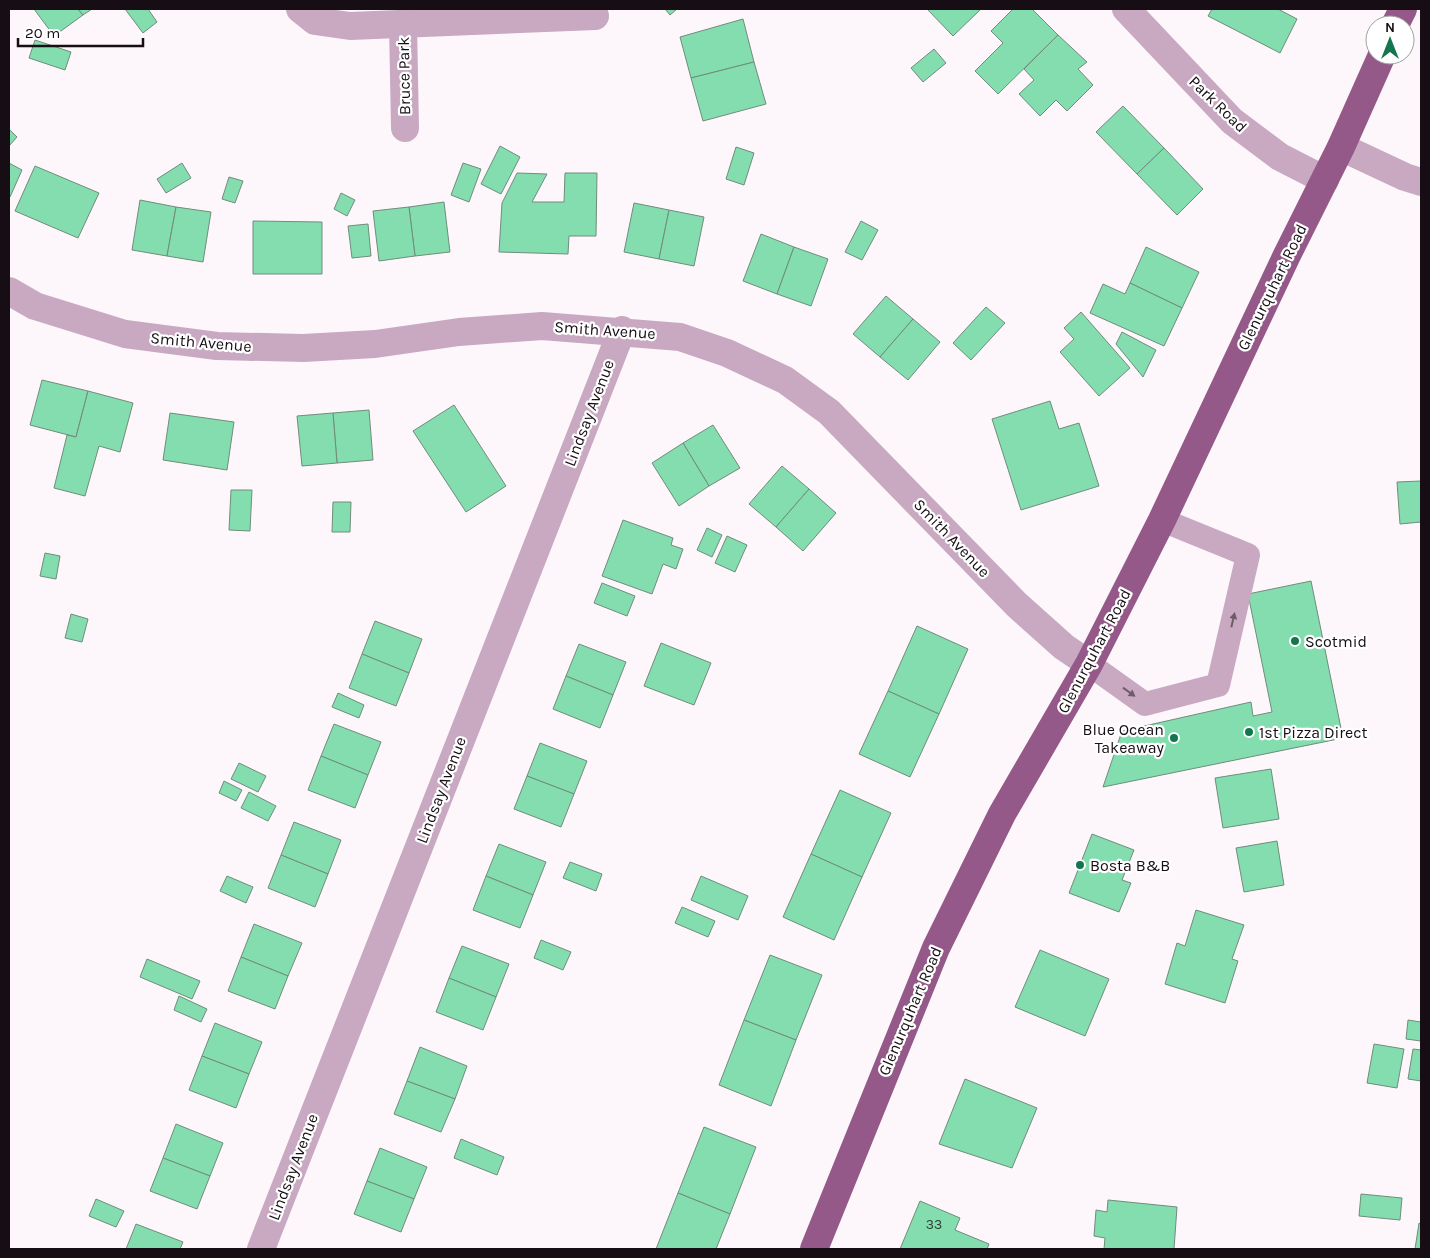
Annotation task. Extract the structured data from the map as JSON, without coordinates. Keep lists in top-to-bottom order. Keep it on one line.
{"streets":{"highway":["Glenurquhart Road"],"street":["Bruce Park","Park Road","Smith Avenue","Lindsay Avenue"]},"crossings":[["Park Road","Glenurquhart Road"],["Glenurquhart Road","Smith Avenue"],["Smith Avenue","Lindsay Avenue"]],"places":["Scotmid","1st Pizza Direct","Blue Ocean Takeaway","Bosta B&B"],"house_numbers":["33"],"scale_bar":"20 m","north":"top"}
